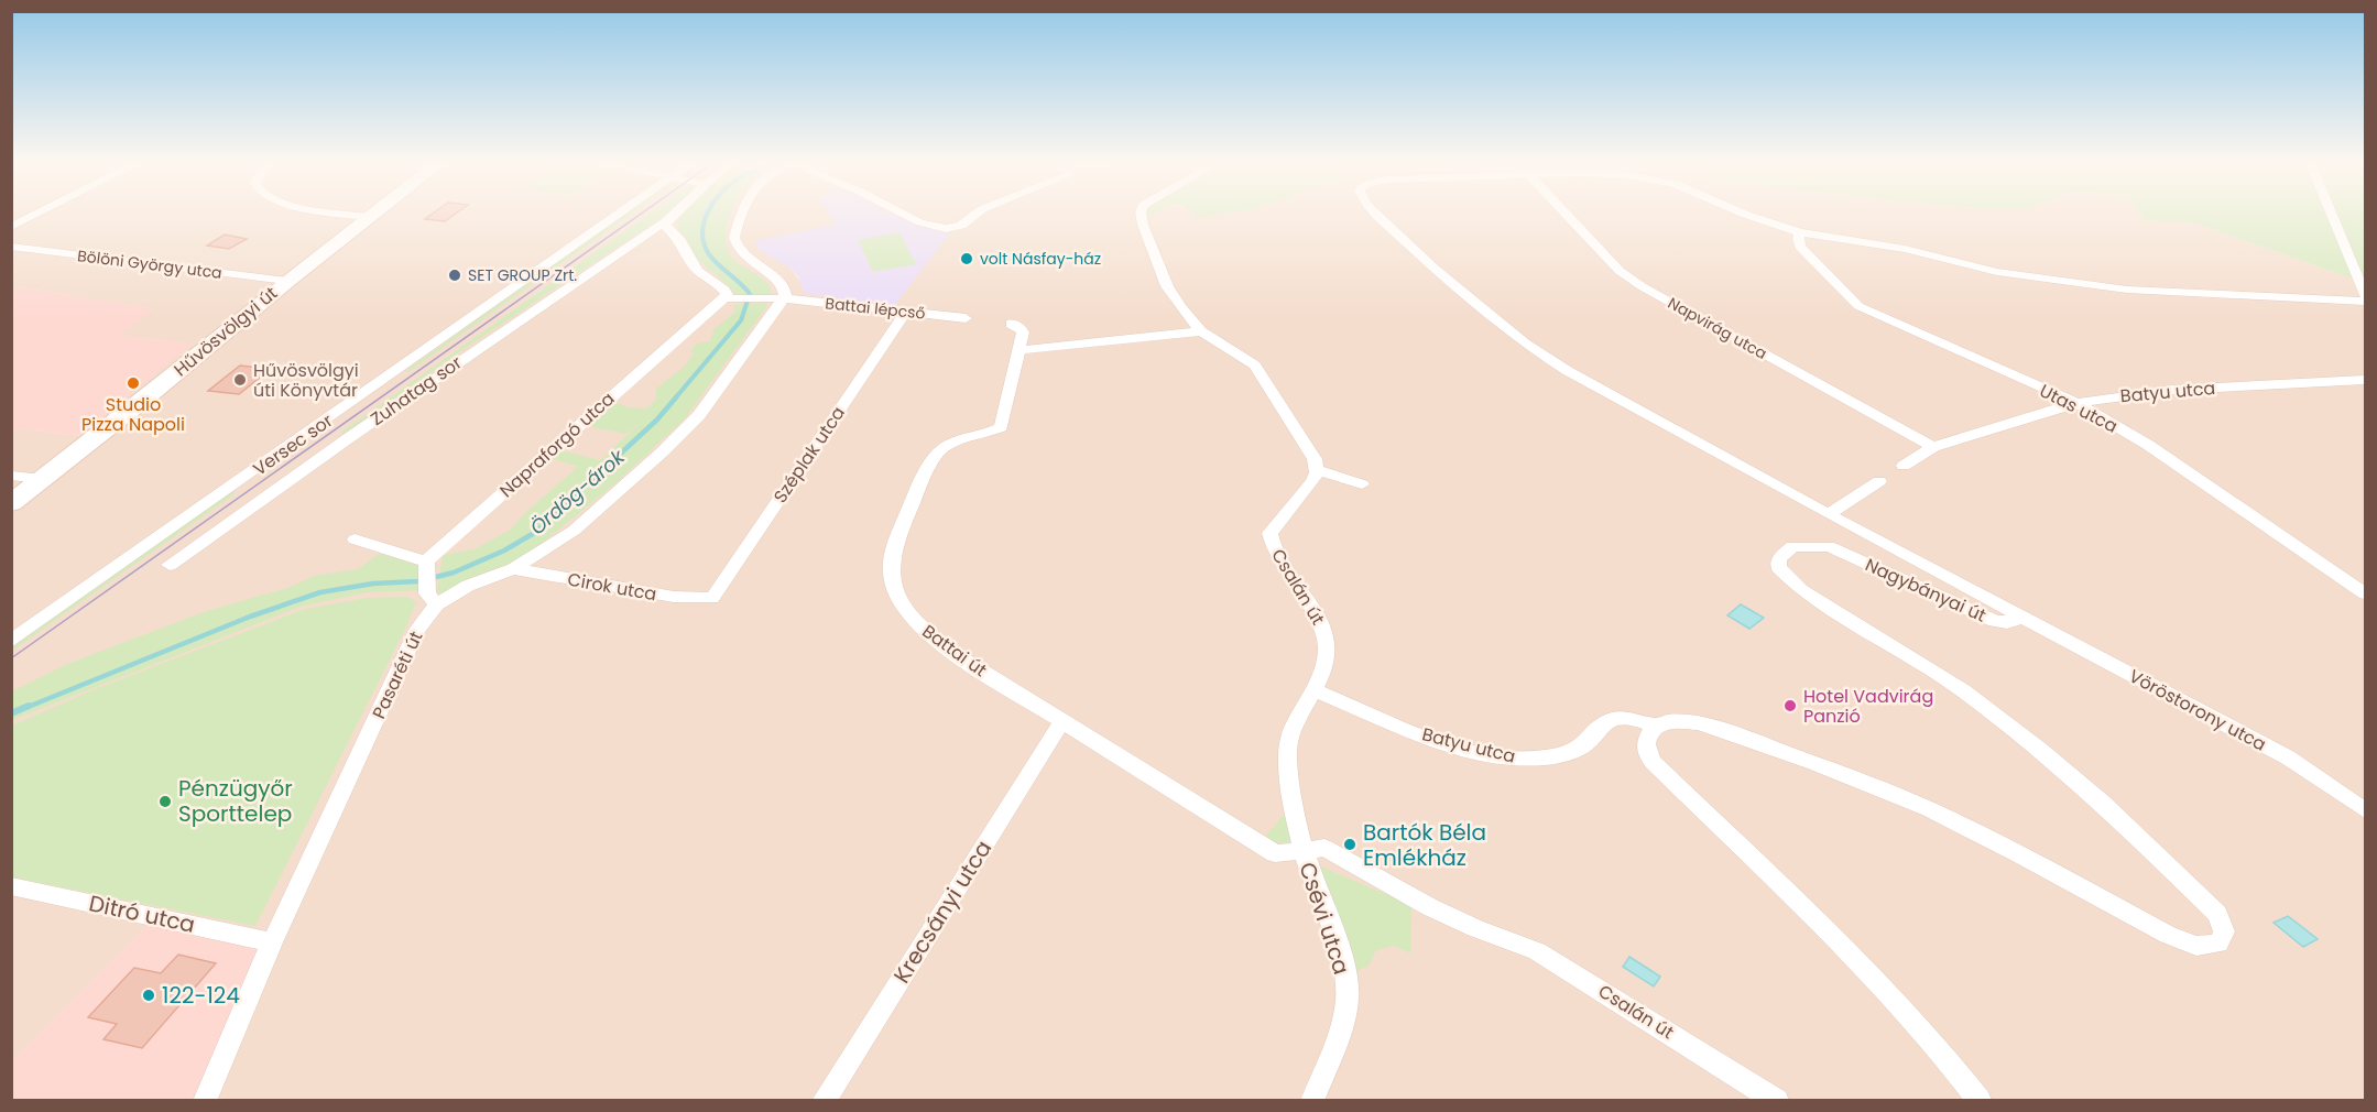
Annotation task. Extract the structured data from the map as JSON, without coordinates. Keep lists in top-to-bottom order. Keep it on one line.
{"streets":{"main road":["Hűvösvölgyi út"],"street":["Bölöni György utca","Battai lépcső","Napvirág utca","Zuhatag sor","Batyu utca","Utas utca","Versec sor","Napraforgó utca","Széplak utca","Cirok utca","Csalán út","Nagybányai út","Battai út","Pasaréti út","Vöröstorony utca","Krecsányi utca","Ditró utca","Csévi utca"]},"crossings":[["Bölöni György utca","Hűvösvölgyi út"],["Battai lépcső","Napraforgó utca"],["Battai lépcső","Széplak utca"],["Battai lépcső","Pasaréti út"],["Napvirág utca","Batyu utca"],["Batyu utca","Utas utca"],["Batyu utca","Csalán út"],["Batyu utca","Nagybányai út"],["Utas utca","Nagybányai út"],["Széplak utca","Cirok utca"],["Cirok utca","Pasaréti út"],["Csalán út","Battai út"],["Csalán út","Csévi utca"],["Nagybányai út","Vöröstorony utca"],["Battai út","Krecsányi utca"],["Battai út","Csévi utca"],["Pasaréti út","Ditró utca"]],"water":["Ördög-árok"],"places":["volt Násfay-ház","SET GROUP Zrt.","Hűvösvölgyi úti Könyvtár","Studio Pizza Napoli","Hotel Vadvirág Panzió","Pénzügyőr Sporttelep","Bartók Béla Emlékház","122-124"]}
